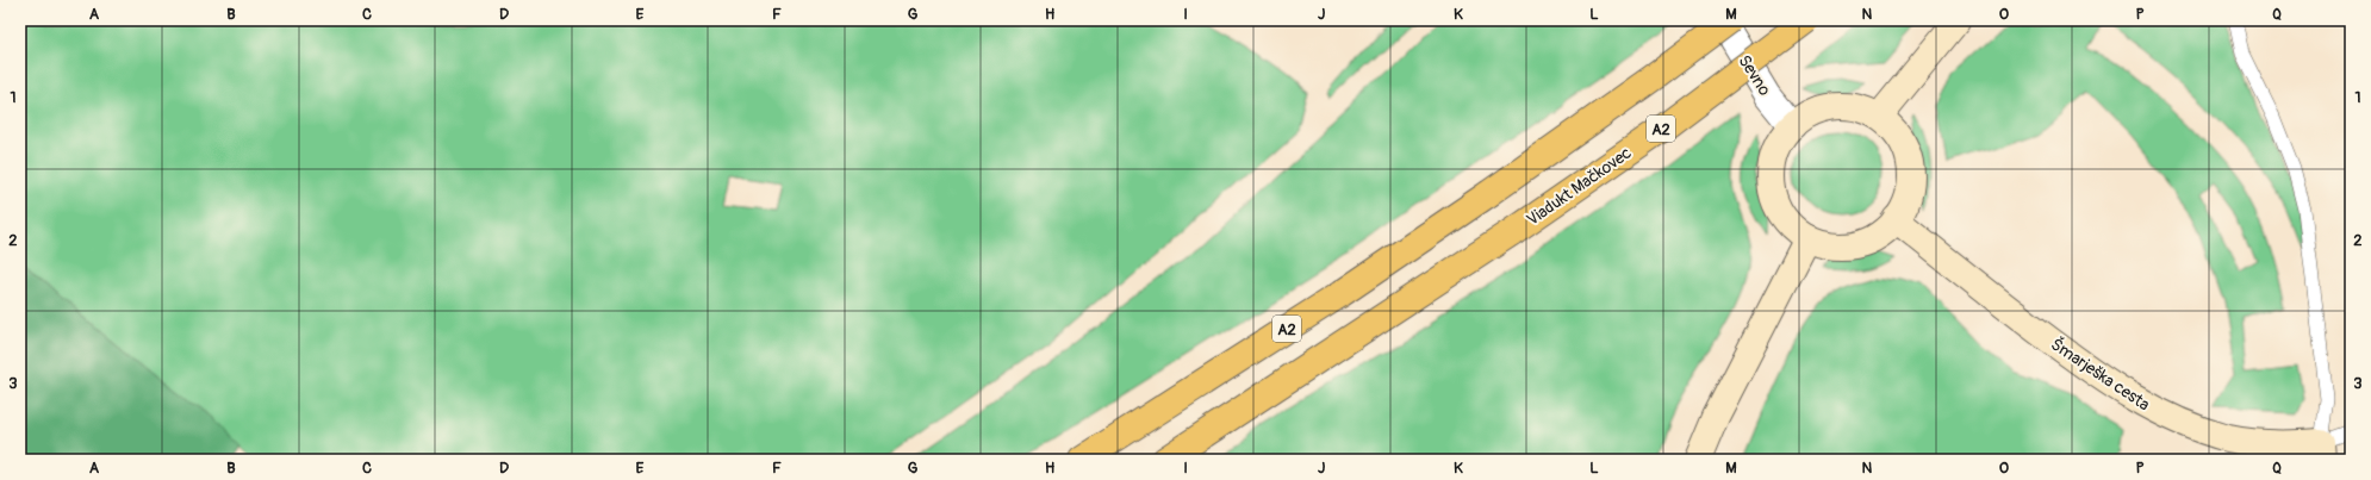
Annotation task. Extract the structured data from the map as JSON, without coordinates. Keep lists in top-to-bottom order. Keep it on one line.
{"streets":{"highway":["A2","Viadukt Mačkovec"],"main road":["Šmarješka cesta"],"street":["Sevno"]},"crossings":[["Sevno","Šmarješka cesta"]],"grid":{"columns":["A","B","C","D","E","F","G","H","I","J","K","L","M","N","O","P","Q"],"rows":["1","2","3"]}}
